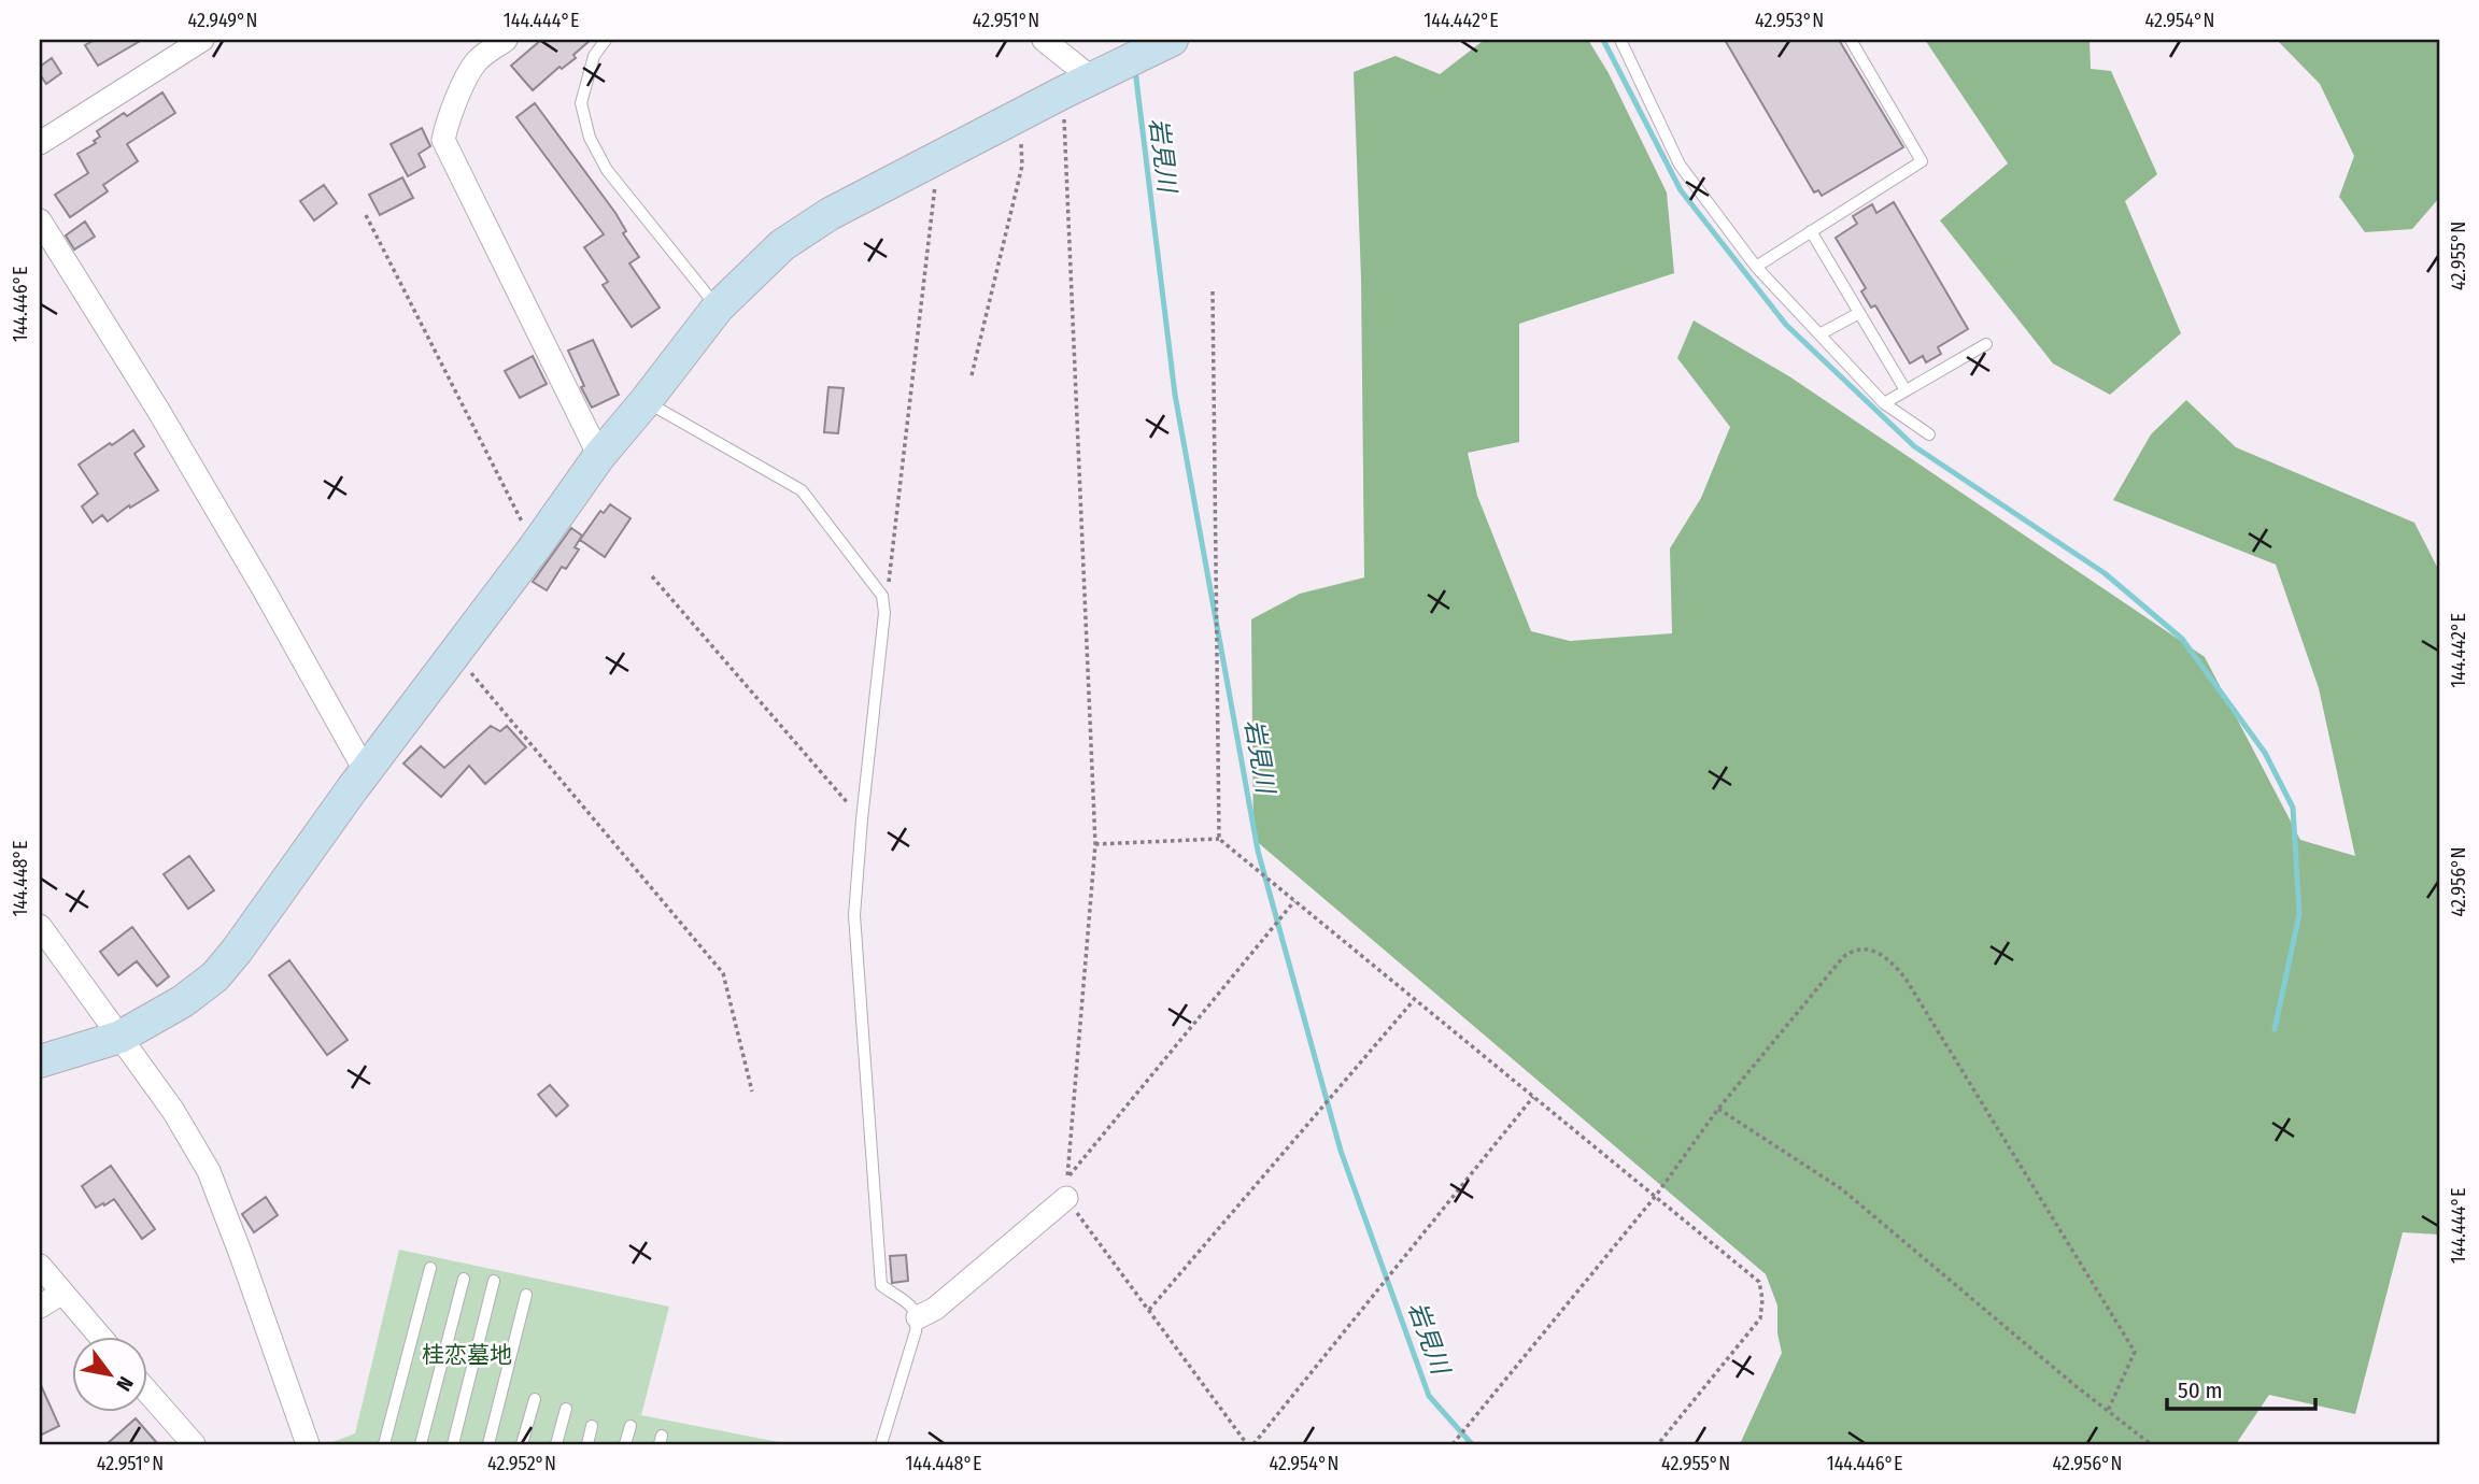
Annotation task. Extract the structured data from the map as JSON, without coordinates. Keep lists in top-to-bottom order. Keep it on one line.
{"water":["岩見川"],"parks":["桂恋墓地"],"scale_bar":"50 m","north":"bottom right","coordinates":["42.949°N","144.444°E","42.951°N","144.442°E","42.953°N","42.954°N","42.955°N","144.446°E","144.448°E","42.956°N","42.952°N"]}
